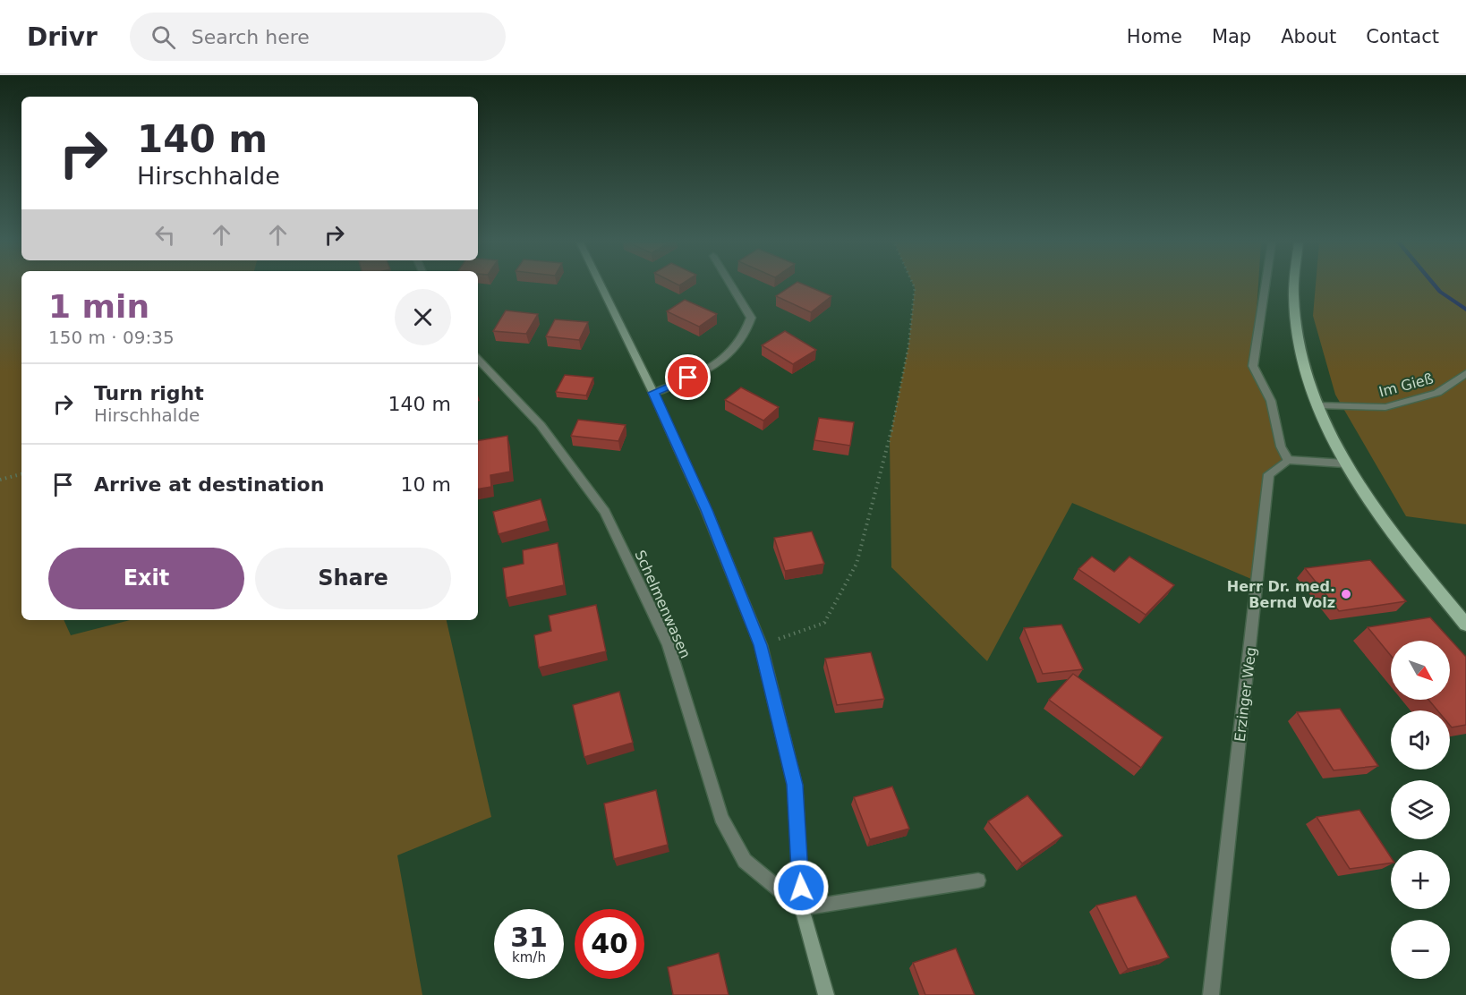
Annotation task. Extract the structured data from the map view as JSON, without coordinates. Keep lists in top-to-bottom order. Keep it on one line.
{"streets":{"street":["Im Gieß","Schelmenwasen","Erzinger Weg"]},"places":["Herr Dr. med. Bernd Volz"],"north":"bottom right","page":{"header":"Drivr","search":"Search here","nav":["Home","Map","About","Contact"],"turn":["140 m","Hirschhalde"],"heading":["1 min","150 m · 09:35"],"list":[{"name":"Turn right","note":"Hirschhalde","value":"140 m"},{"name":"Arrive at destination","value":"10 m"}],"buttons":["Exit","Share"],"map_buttons":["+","−"],"speed":"31 km/h","limit":"40"}}
